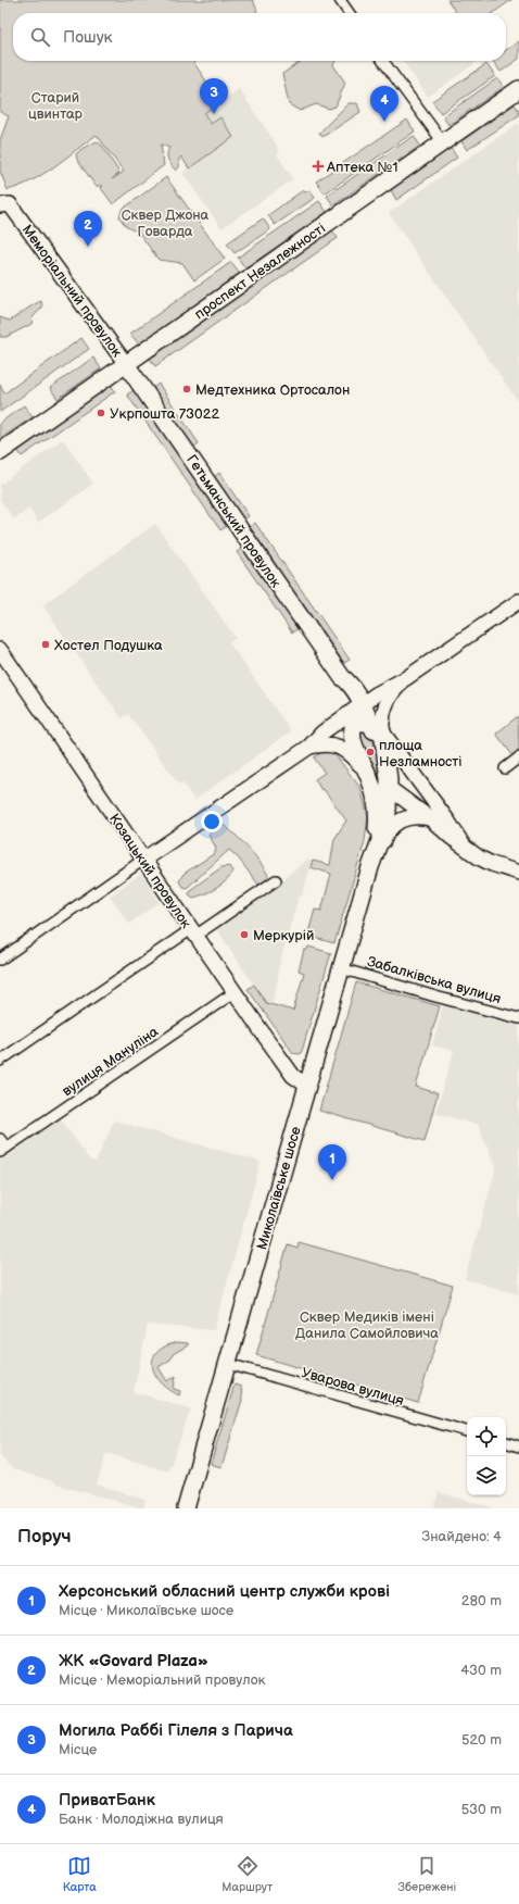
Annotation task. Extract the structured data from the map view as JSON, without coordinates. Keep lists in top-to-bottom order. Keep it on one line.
{"streets":{"main road":["проспект Незалежності","Гетьманський провулок","Миколаївське шосе"],"street":["Меморіальний провулок","Козацький провулок","Забалківська вулиця","вулиця Мануліна","Уварова вулиця"]},"crossings":[["проспект Незалежності","Меморіальний провулок"],["проспект Незалежності","Гетьманський провулок"],["Меморіальний провулок","Гетьманський провулок"],["Козацький провулок","вулиця Мануліна"],["Козацький провулок","Миколаївське шосе"],["Забалківська вулиця","Миколаївське шосе"],["Миколаївське шосе","Уварова вулиця"]],"parks":["Старий цвинтар","Сквер Джона Говарда","Сквер Медиків імені Данила Самойловича"],"places":{"health":["Аптека №1"],"other":["Медтехника Ортосалон","Укрпошта 73022","Хостел Подушка","площа Незламності","Меркурій"]},"page":{"search":"Пошук","pins":["3","4","2","1"],"heading":["Поруч","Знайдено: 4"],"list":[{"mark":"1","name":"Херсонський обласний центр служби крові","note":"Місце · Миколаївське шосе","value":"280 m"},{"mark":"2","name":"ЖК «Govard Plaza»","note":"Місце · Меморіальний провулок","value":"430 m"},{"mark":"3","name":"Могила Раббі Гілеля з Парича","note":"Місце","value":"520 m"},{"mark":"4","name":"ПриватБанк","note":"Банк · Молодіжна вулиця","value":"530 m"}],"nav":["Карта","Маршрут","Збережені"]}}
